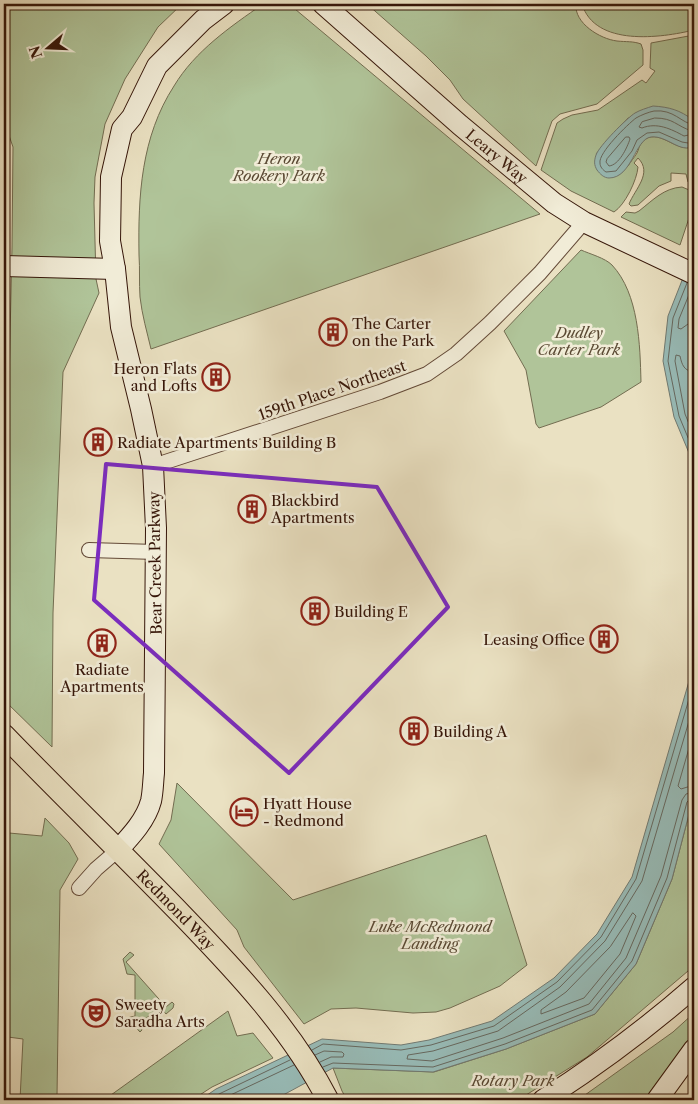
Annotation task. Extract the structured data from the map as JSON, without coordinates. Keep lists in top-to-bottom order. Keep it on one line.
{"streets":{"main road":["Leary Way","Bear Creek Parkway","Redmond Way"],"street":["159th Place Northeast"]},"crossings":[["Leary Way","159th Place Northeast"],["159th Place Northeast","Bear Creek Parkway"],["Bear Creek Parkway","Redmond Way"]],"parks":["Heron Rookery Park","Dudley Carter Park","Luke McRedmond Landing","Rotary Park"],"places":{"building":["The Carter on the Park","Heron Flats and Lofts","Radiate Apartments Building B","Blackbird Apartments","Building E","Leasing Office","Radiate Apartments","Building A"],"hotel":["Hyatt House - Redmond"],"theatre":["Sweety Saradha Arts"]},"north":"left"}
